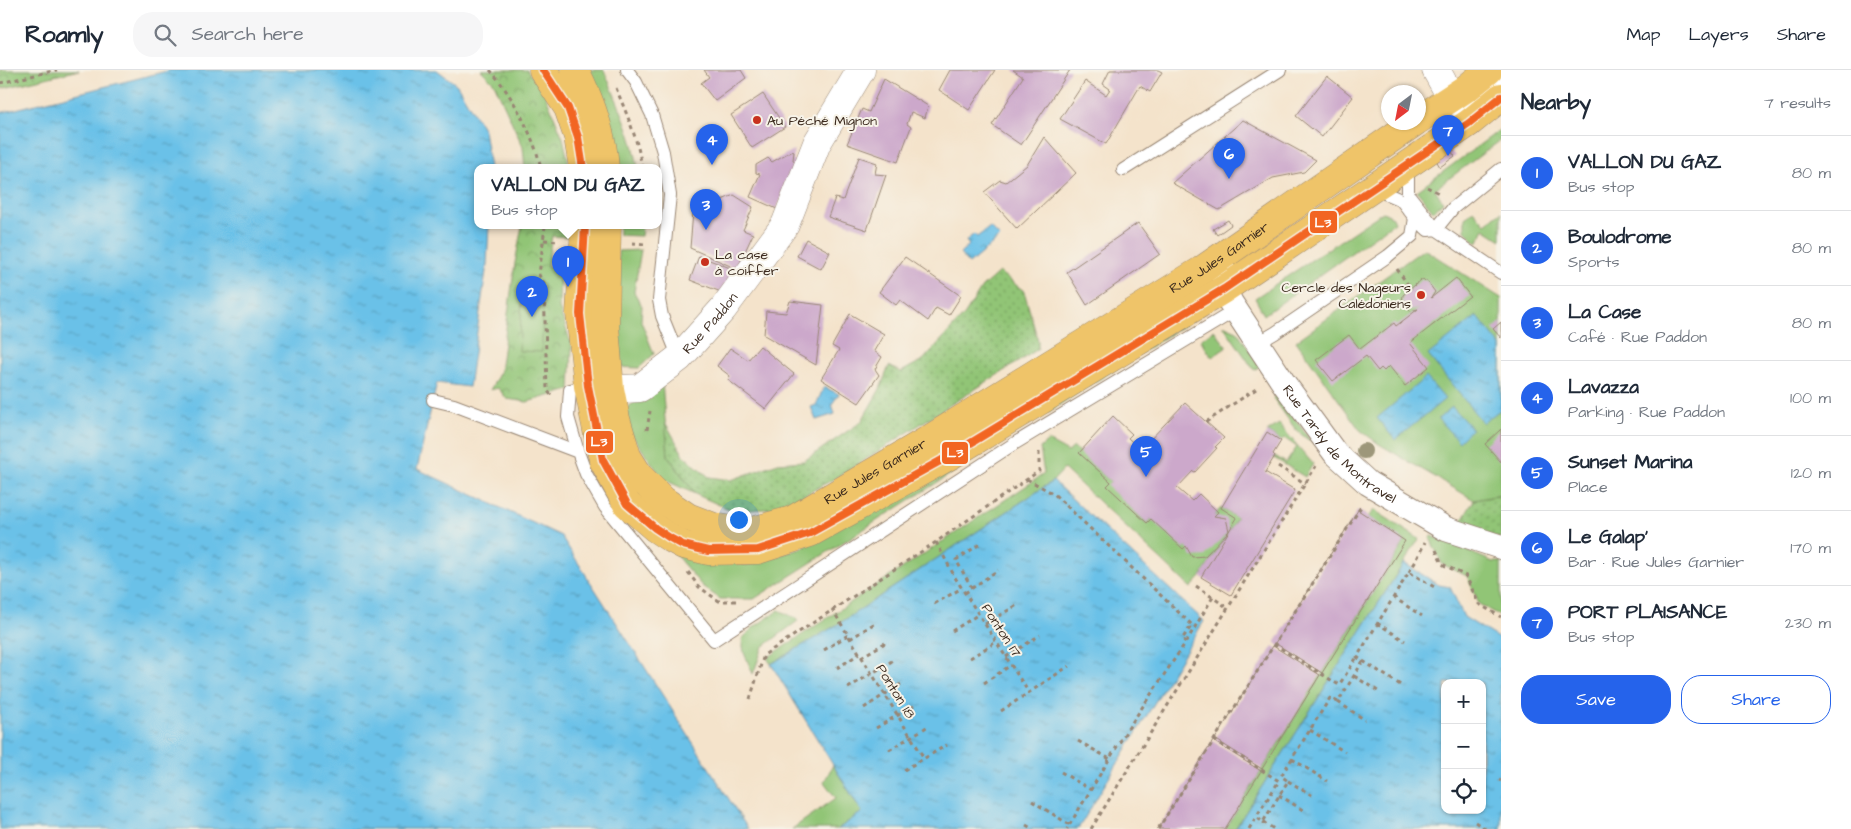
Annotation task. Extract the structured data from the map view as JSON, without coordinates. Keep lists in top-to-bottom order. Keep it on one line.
{"streets":{"main road":["Rue Jules Garnier"],"street":["Rue Paddon","Rue Tardy de Montravel"],"path":["Ponton 17","Ponton 18"]},"crossings":[["Rue Jules Garnier","Rue Paddon"],["Rue Jules Garnier","Rue Tardy de Montravel"]],"places":["Au Péché Mignon","La case à coiffer","Cercle des Nageurs Calédoniens"],"lines":["transit line L3"],"north":"bottom left","page":{"header":"Roamly","search":"Search here","nav":["Map","Layers","Share"],"heading":["Nearby","7 results"],"pins":["7","4","6","3","1","2","5"],"list":[{"mark":"1","name":"VALLON DU GAZ","note":"Bus stop","value":"80 m"},{"mark":"2","name":"Boulodrome","note":"Sports","value":"80 m"},{"mark":"3","name":"La Case","note":"Café · Rue Paddon","value":"80 m"},{"mark":"4","name":"Lavazza","note":"Parking · Rue Paddon","value":"100 m"},{"mark":"5","name":"Sunset Marina","note":"Place","value":"120 m"},{"mark":"6","name":"Le Galap'","note":"Bar · Rue Jules Garnier","value":"170 m"},{"mark":"7","name":"PORT PLAISANCE","note":"Bus stop","value":"230 m"}],"popup":["VALLON DU GAZ","Bus stop"],"buttons":["Save","Share"],"map_buttons":["+","−"]}}
